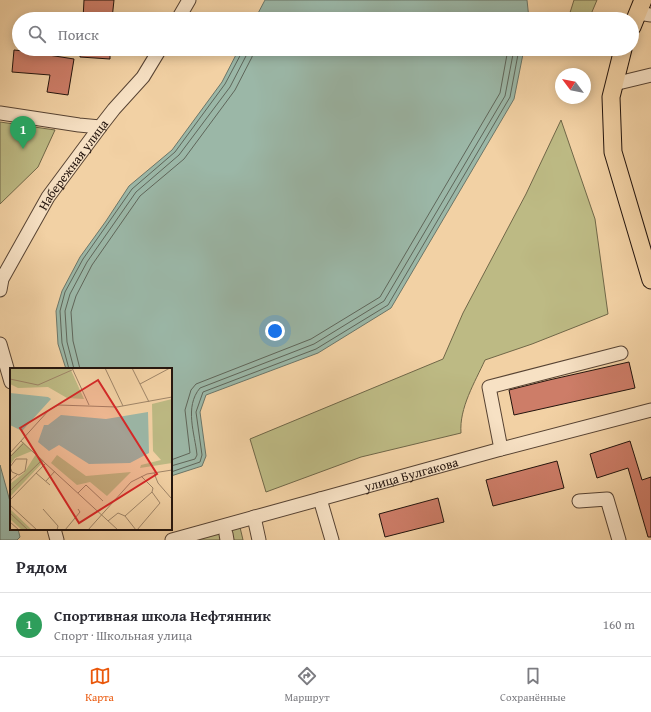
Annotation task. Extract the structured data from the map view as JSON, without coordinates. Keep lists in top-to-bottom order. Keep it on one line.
{"streets":{"street":["Набережная улица","улица Булгакова"]},"north":"top left","page":{"search":"Поиск","pins":"1","heading":"Рядом","list":[{"mark":"1","name":"Спортивная школа Нефтянник","note":"Спорт · Школьная улица","value":"160 m"}],"nav":["Карта","Маршрут","Сохранённые"]}}
